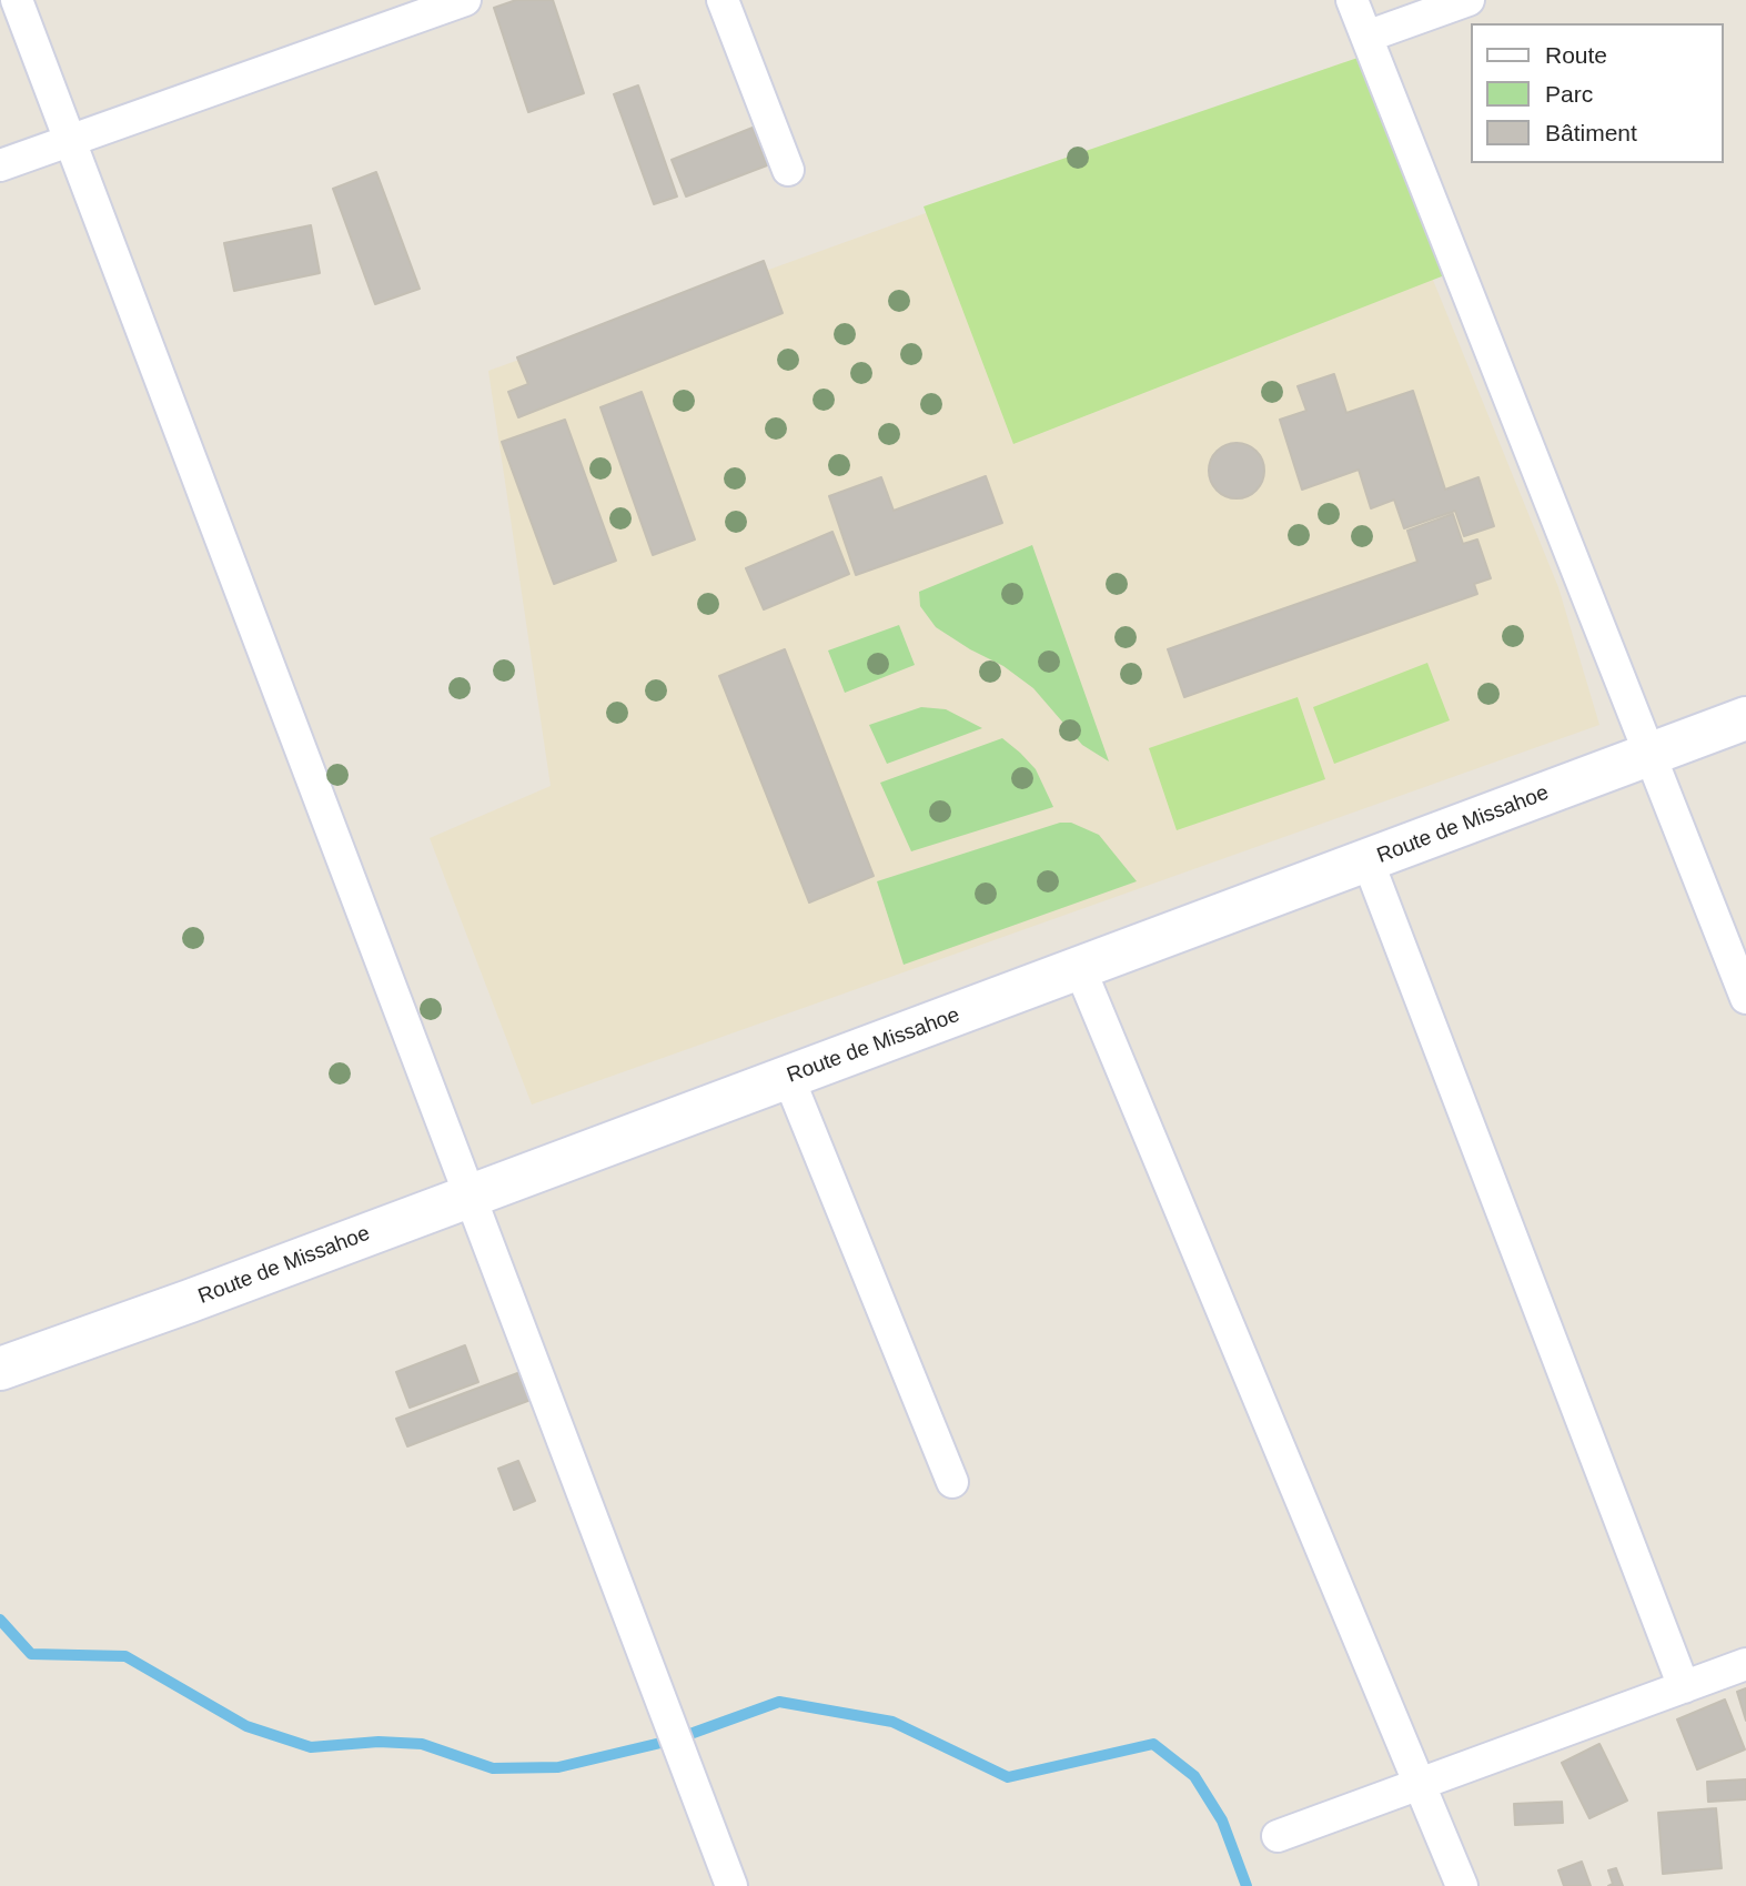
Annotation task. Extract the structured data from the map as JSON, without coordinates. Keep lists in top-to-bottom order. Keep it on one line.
{"streets":{"main road":["Route de Missahoe"]},"legend":["Route","Parc","Bâtiment"]}
